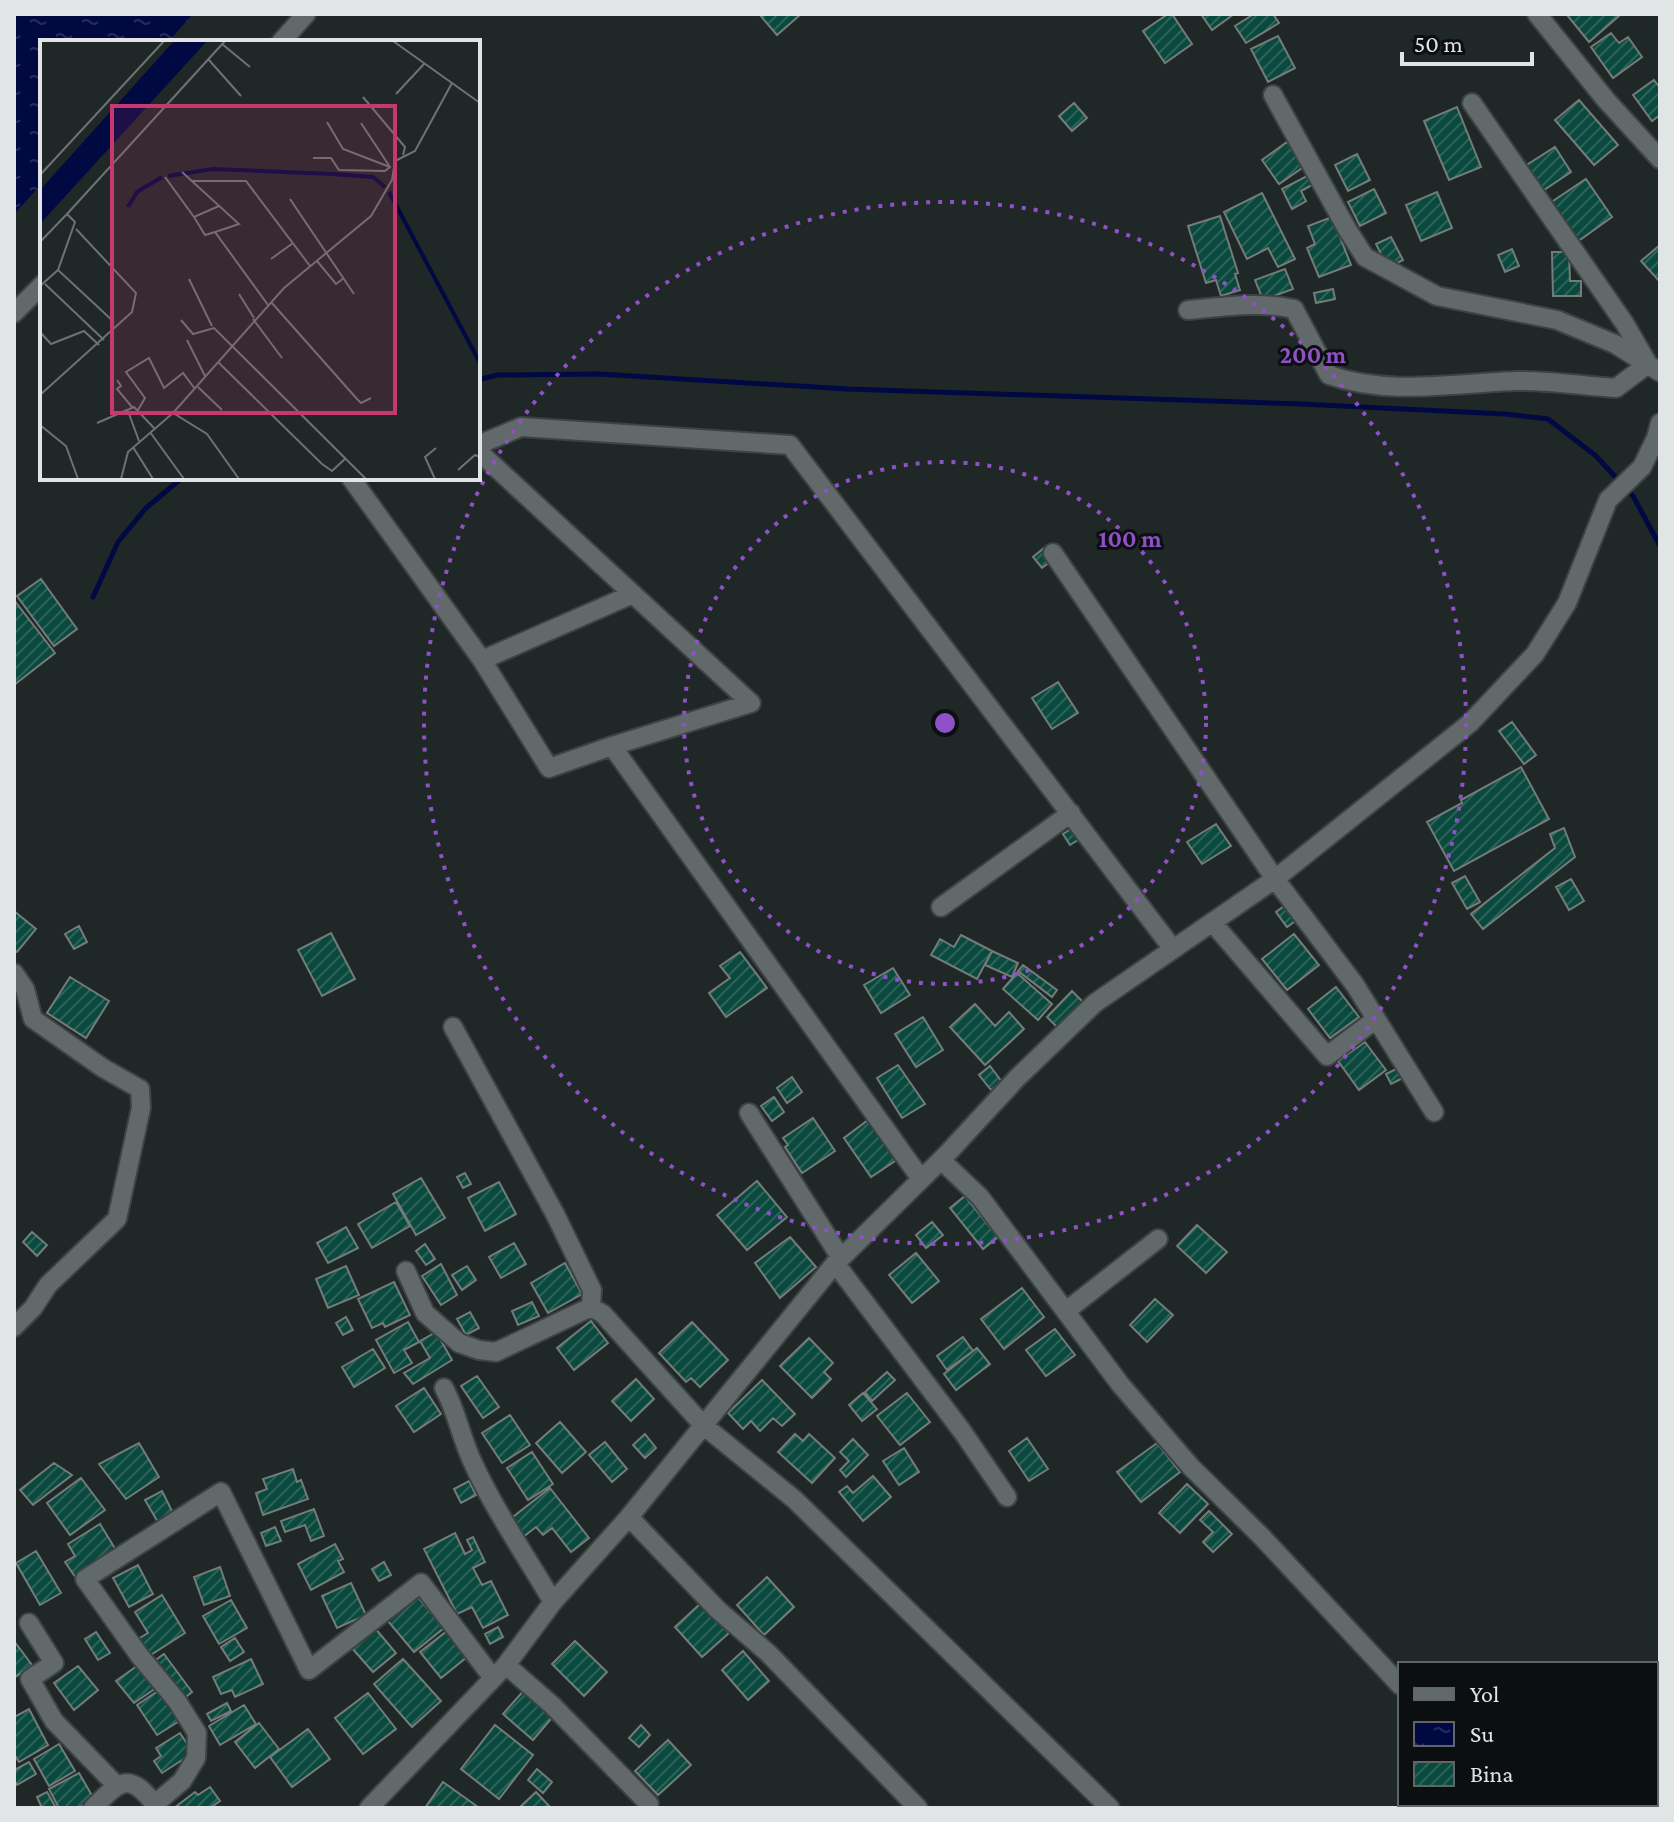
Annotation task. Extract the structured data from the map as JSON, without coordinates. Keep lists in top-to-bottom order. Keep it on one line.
{"legend":["Yol","Su","Bina"],"scale_bar":"50 m","rings":["200 m","100 m"]}
